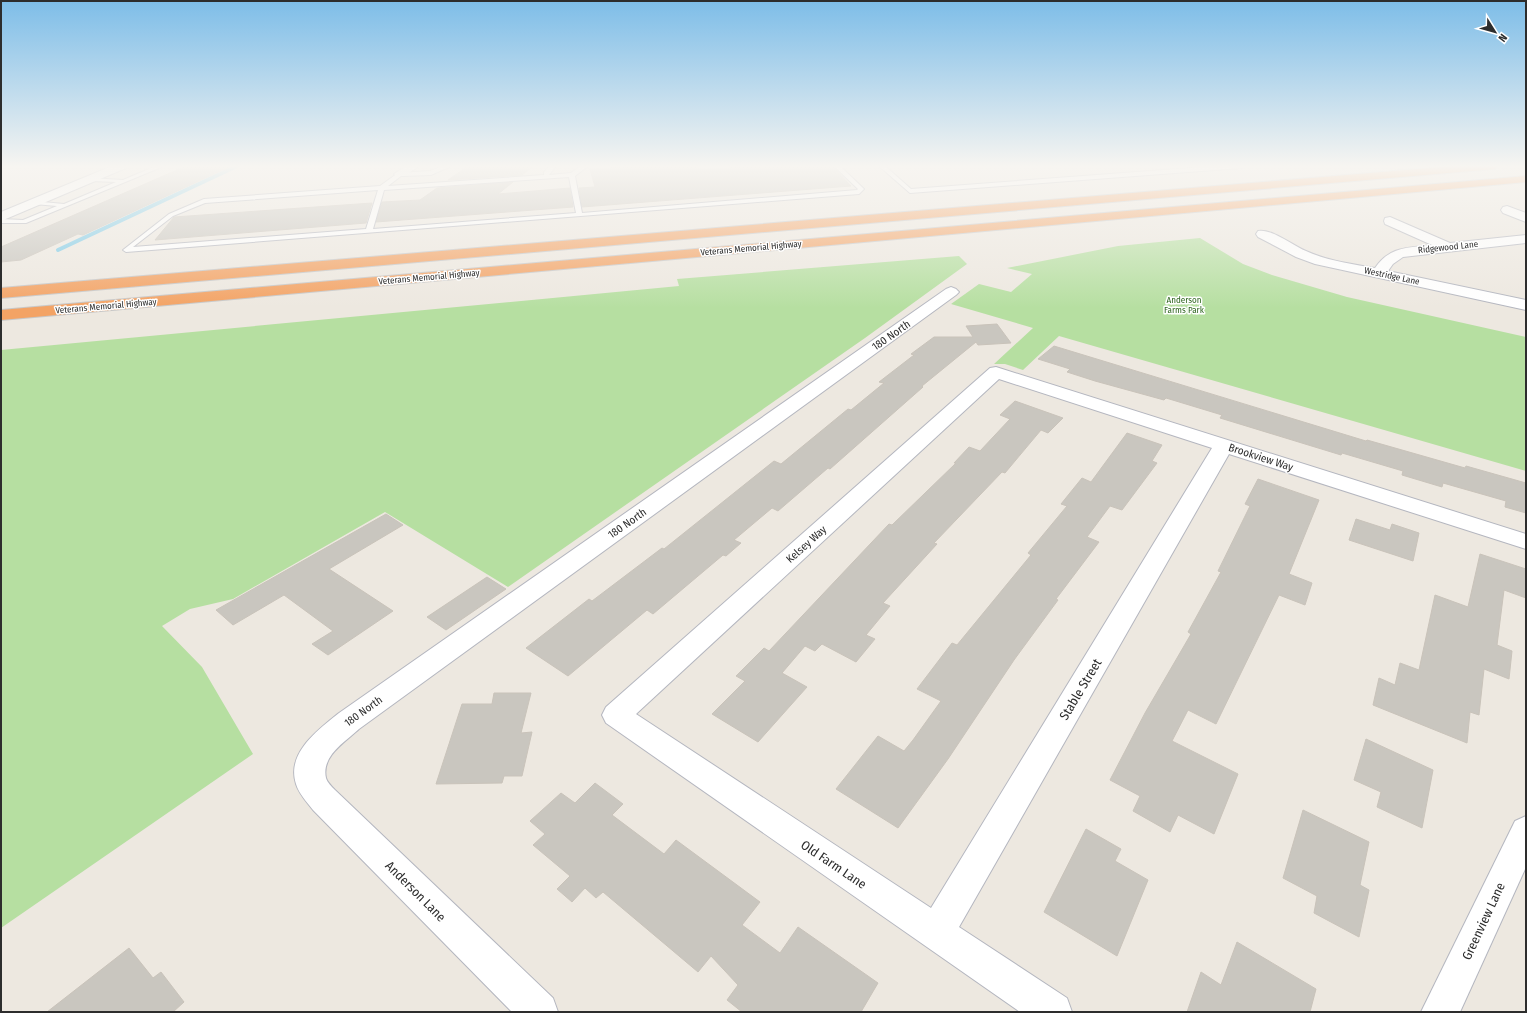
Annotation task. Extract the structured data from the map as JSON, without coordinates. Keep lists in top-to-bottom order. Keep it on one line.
{"streets":{"highway":["Veterans Memorial Highway"],"street":["Ridgewood Lane","Westridge Lane","180 North","Brookview Way","Kelsey Way","Stable Street","Old Farm Lane","Anderson Lane","Greenview Lane"]},"crossings":[["Ridgewood Lane","Westridge Lane"],["180 North","Anderson Lane"],["Brookview Way","Kelsey Way"],["Brookview Way","Stable Street"],["Kelsey Way","Old Farm Lane"],["Stable Street","Old Farm Lane"]],"parks":["Anderson Farms Park"],"north":"bottom right"}
